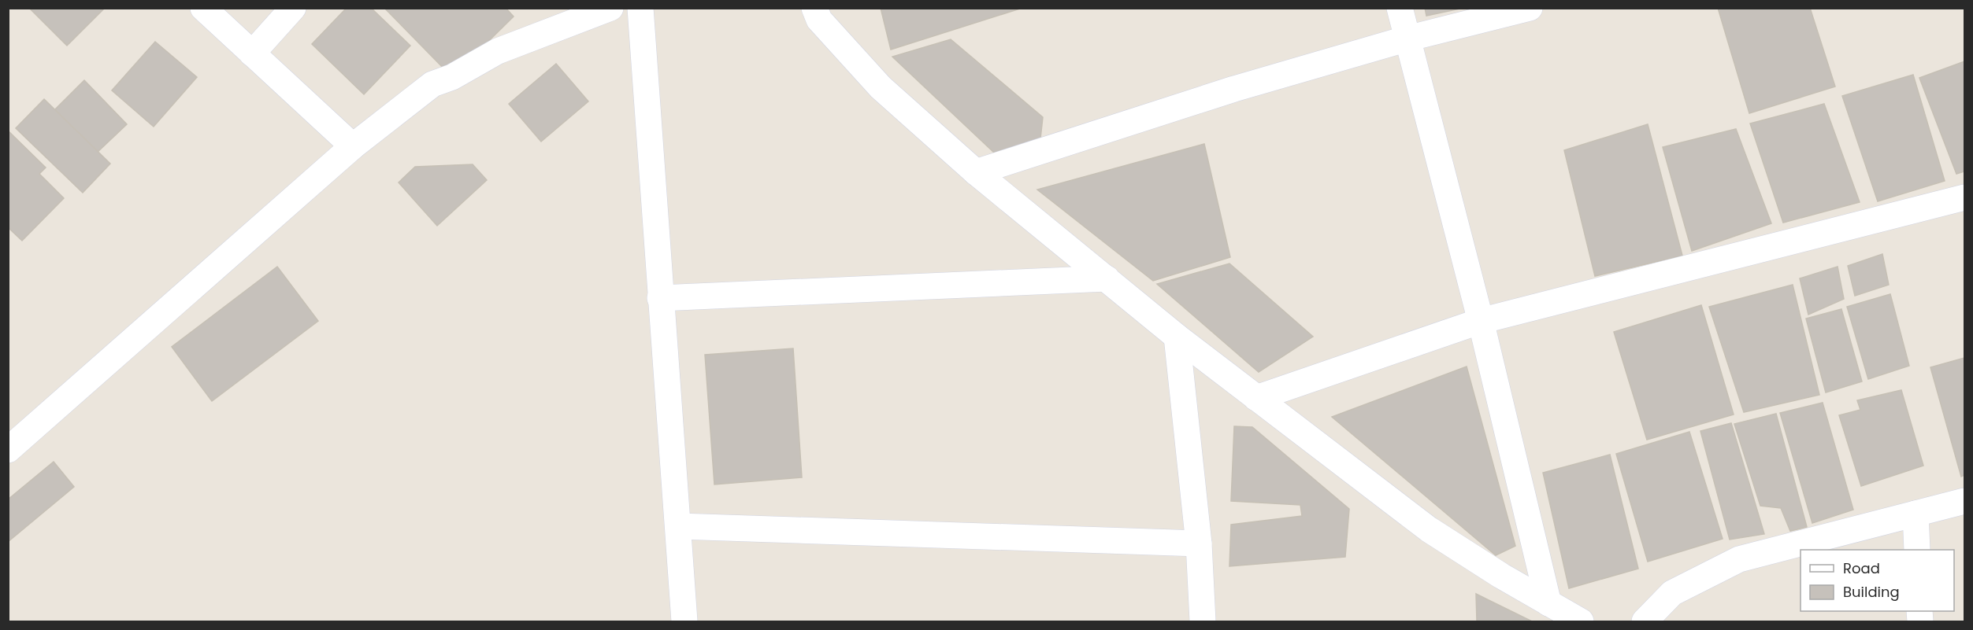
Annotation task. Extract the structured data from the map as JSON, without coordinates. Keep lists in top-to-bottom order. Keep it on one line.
{"legend":["Road","Building"]}
